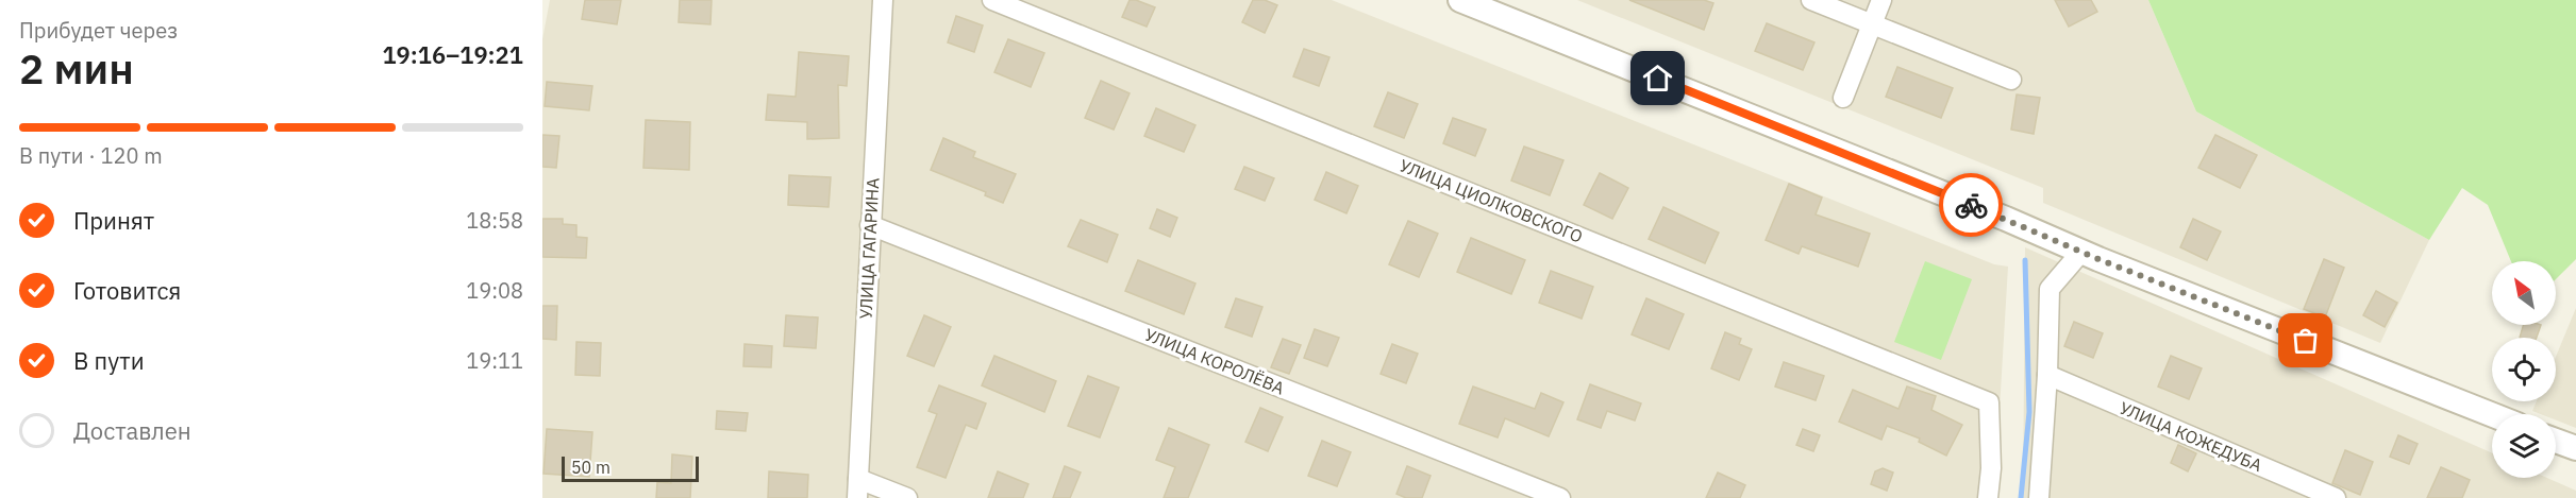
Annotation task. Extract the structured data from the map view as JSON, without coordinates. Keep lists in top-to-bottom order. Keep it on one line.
{"streets":{"street":["УЛИЦА ЦИОЛКОВСКОГО","УЛИЦА ГАГАРИНА","УЛИЦА КОРОЛЁВА","УЛИЦА КОЖЕДУБА"]},"crossings":[["УЛИЦА ГАГАРИНА","УЛИЦА КОРОЛЁВА"]],"scale_bar":"50 m","north":"top left","page":{"heading":["2 мин","Прибудет через","19:16–19:21"],"bar":"В пути · 120 m","list":[["Принят","18:58"],["Готовится","19:08"],["В пути","19:11"],"Доставлен"],"scale":"50 m"}}
